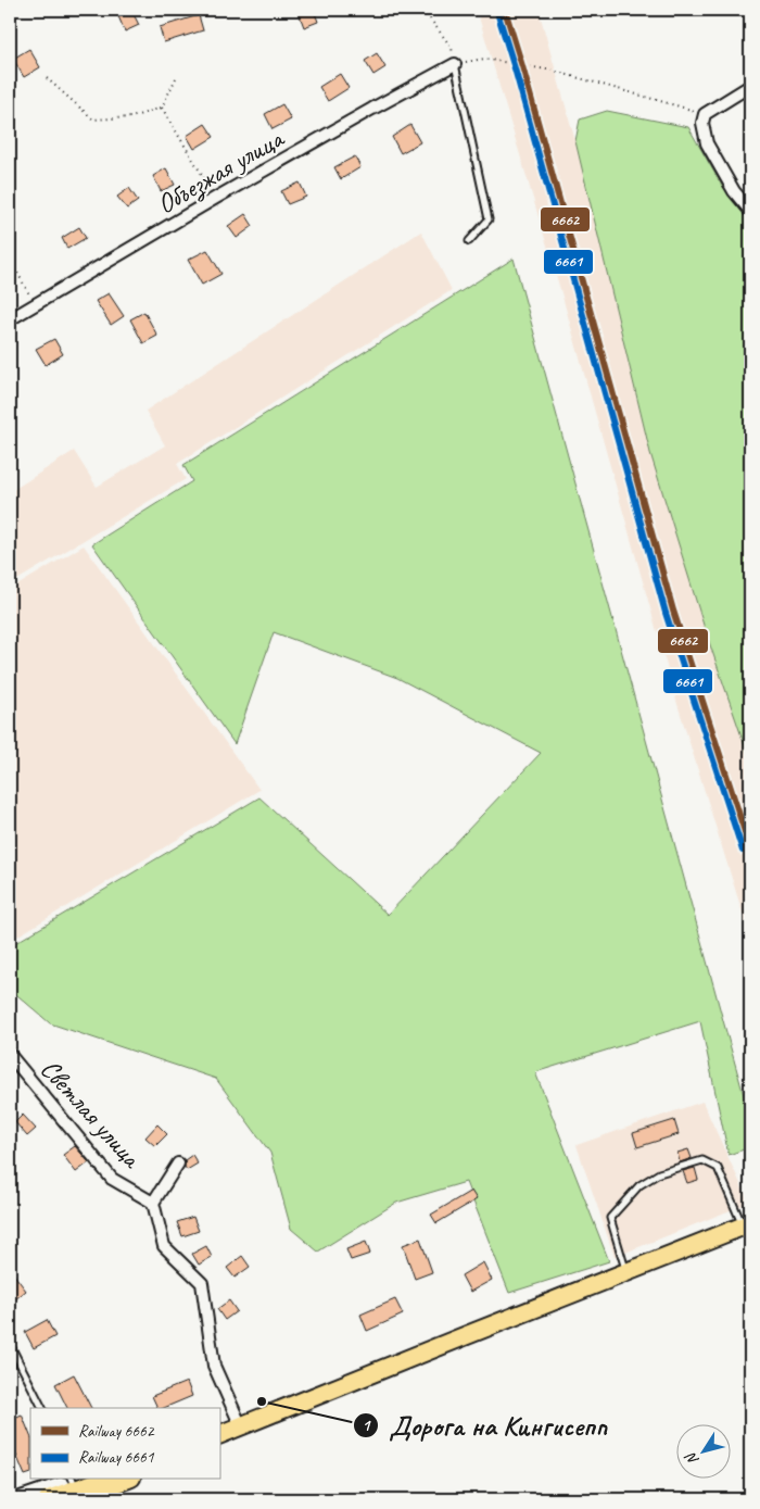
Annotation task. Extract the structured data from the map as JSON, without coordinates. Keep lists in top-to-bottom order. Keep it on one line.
{"streets":{"street":["Объезжая улица","Светлая улица"]},"places":["Дорога на Кингисепп"],"lines":["rail line 6662","rail line 6661"],"legend":["Railway 6662","Railway 6661"],"north":"bottom left"}
